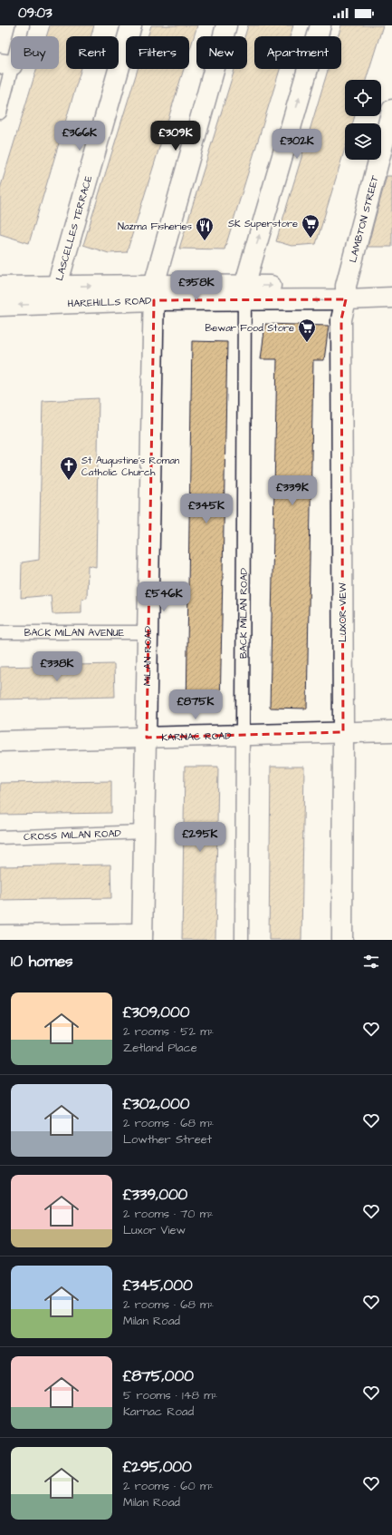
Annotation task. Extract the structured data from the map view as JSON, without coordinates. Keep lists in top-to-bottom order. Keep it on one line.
{"streets":{"street":["LAMBTON STREET","LASCELLES TERRACE","HAREHILLS ROAD","LUXOR VIEW","MILAN ROAD","KARNAC ROAD"],"lane":["BACK MILAN ROAD","BACK MILAN AVENUE","CROSS MILAN ROAD"]},"crossings":[["LAMBTON STREET","HAREHILLS ROAD"],["LAMBTON STREET","LUXOR VIEW"],["LASCELLES TERRACE","HAREHILLS ROAD"],["HAREHILLS ROAD","LUXOR VIEW"],["HAREHILLS ROAD","BACK MILAN ROAD"],["HAREHILLS ROAD","MILAN ROAD"],["LUXOR VIEW","KARNAC ROAD"],["BACK MILAN ROAD","KARNAC ROAD"],["BACK MILAN AVENUE","MILAN ROAD"],["MILAN ROAD","KARNAC ROAD"],["MILAN ROAD","CROSS MILAN ROAD"]],"places":{"supermarket":["SK Superstore","Bewar Food Store"],"restaurant":["Nazma Fisheries"],"church":["St Augustine's Roman Catholic Church"]},"page":{"status":"09:03","chip":["Buy","Rent","Filters","New","Apartment"],"price":["£366K","£309K","£302K","£358K","£339K","£345K","£546K","£338K","£875K","£295K"],"heading":"10 homes","list":[{"name":"£309,000","note":"2 rooms · 52 m² · Zetland Place"},{"name":"£302,000","note":"2 rooms · 68 m² · Lowther Street"},{"name":"£339,000","note":"2 rooms · 70 m² · Luxor View"},{"name":"£345,000","note":"2 rooms · 68 m² · Milan Road"},{"name":"£875,000","note":"5 rooms · 148 m² · Karnac Road"},{"name":"£295,000","note":"2 rooms · 60 m² · Milan Road"}]}}
